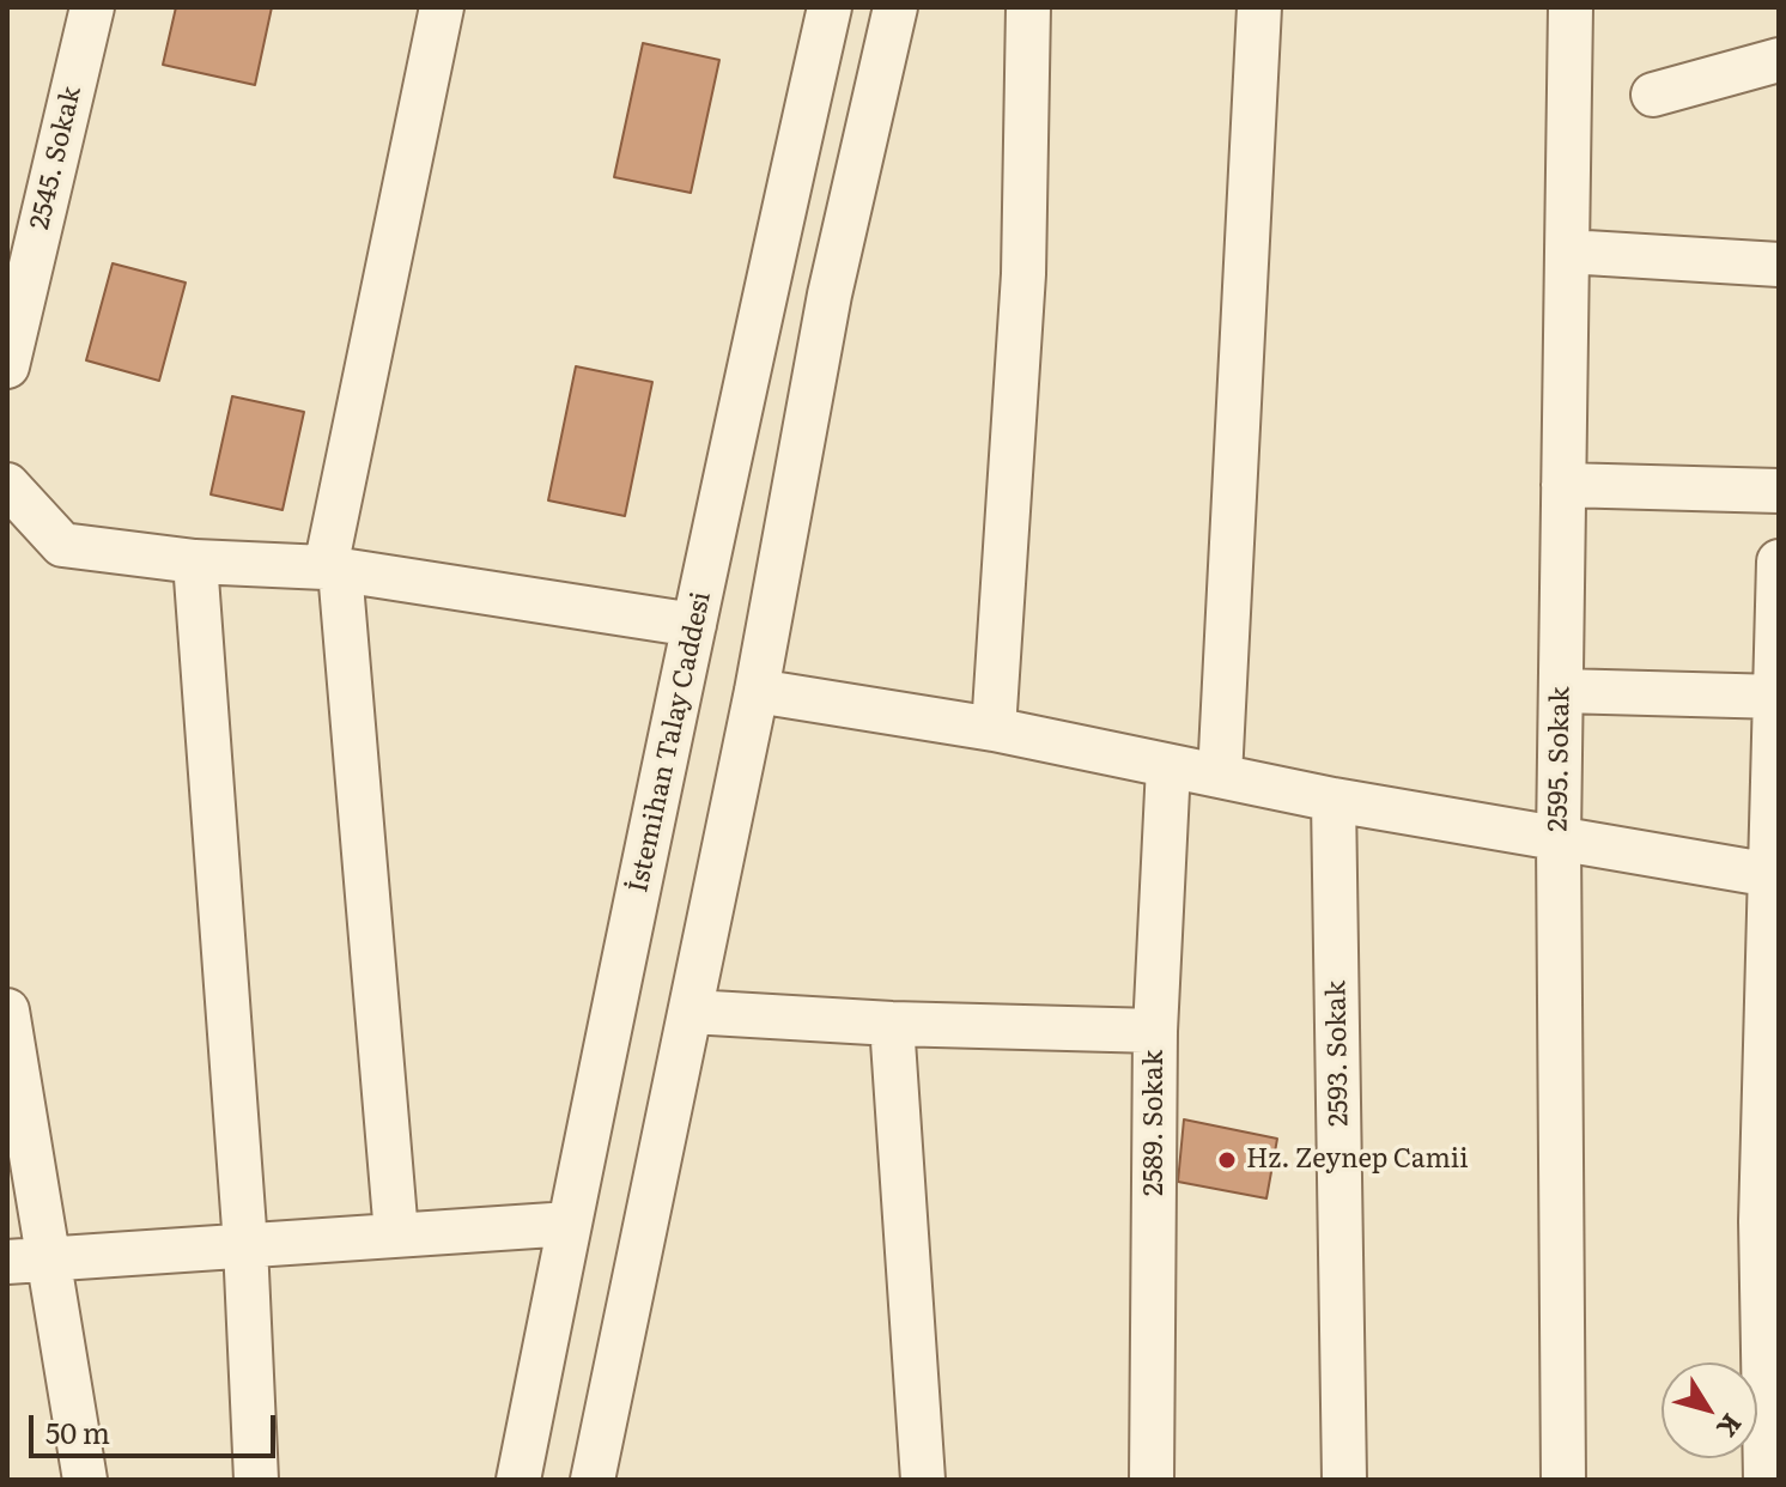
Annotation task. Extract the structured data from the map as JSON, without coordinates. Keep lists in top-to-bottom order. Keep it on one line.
{"streets":{"street":["2545. Sokak","İstemihan Talay Caddesi","2595. Sokak","2593. Sokak","2589. Sokak"]},"places":["Hz. Zeynep Camii"],"scale_bar":"50 m","north":"bottom right"}
